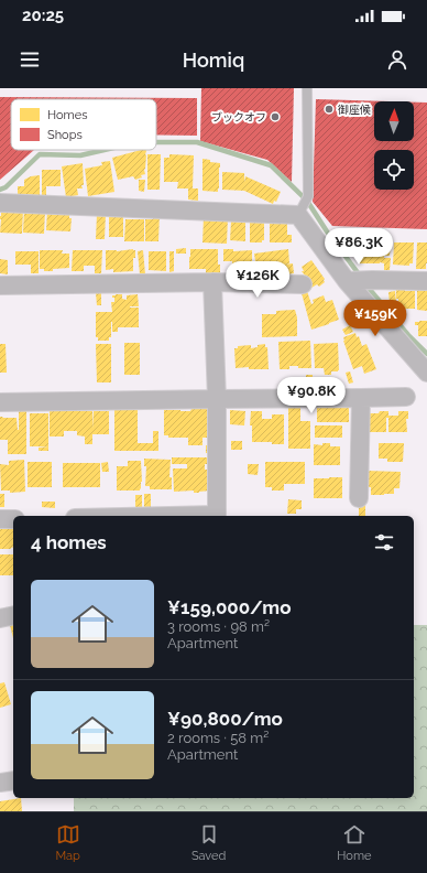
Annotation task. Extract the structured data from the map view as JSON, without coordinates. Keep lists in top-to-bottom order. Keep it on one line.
{"places":["御座候","ブックオフ"],"legend":["Homes","Shops"],"north":"top","page":{"status":"20:25","header":"Homiq","price":["¥86.3K","¥126K","¥159K","¥90.8K"],"heading":"4 homes","list":[{"name":"¥159,000/mo","note":"3 rooms · 98 m² · Apartment"},{"name":"¥90,800/mo","note":"2 rooms · 58 m² · Apartment"}],"tabs":["Map","Saved","Home"]}}
